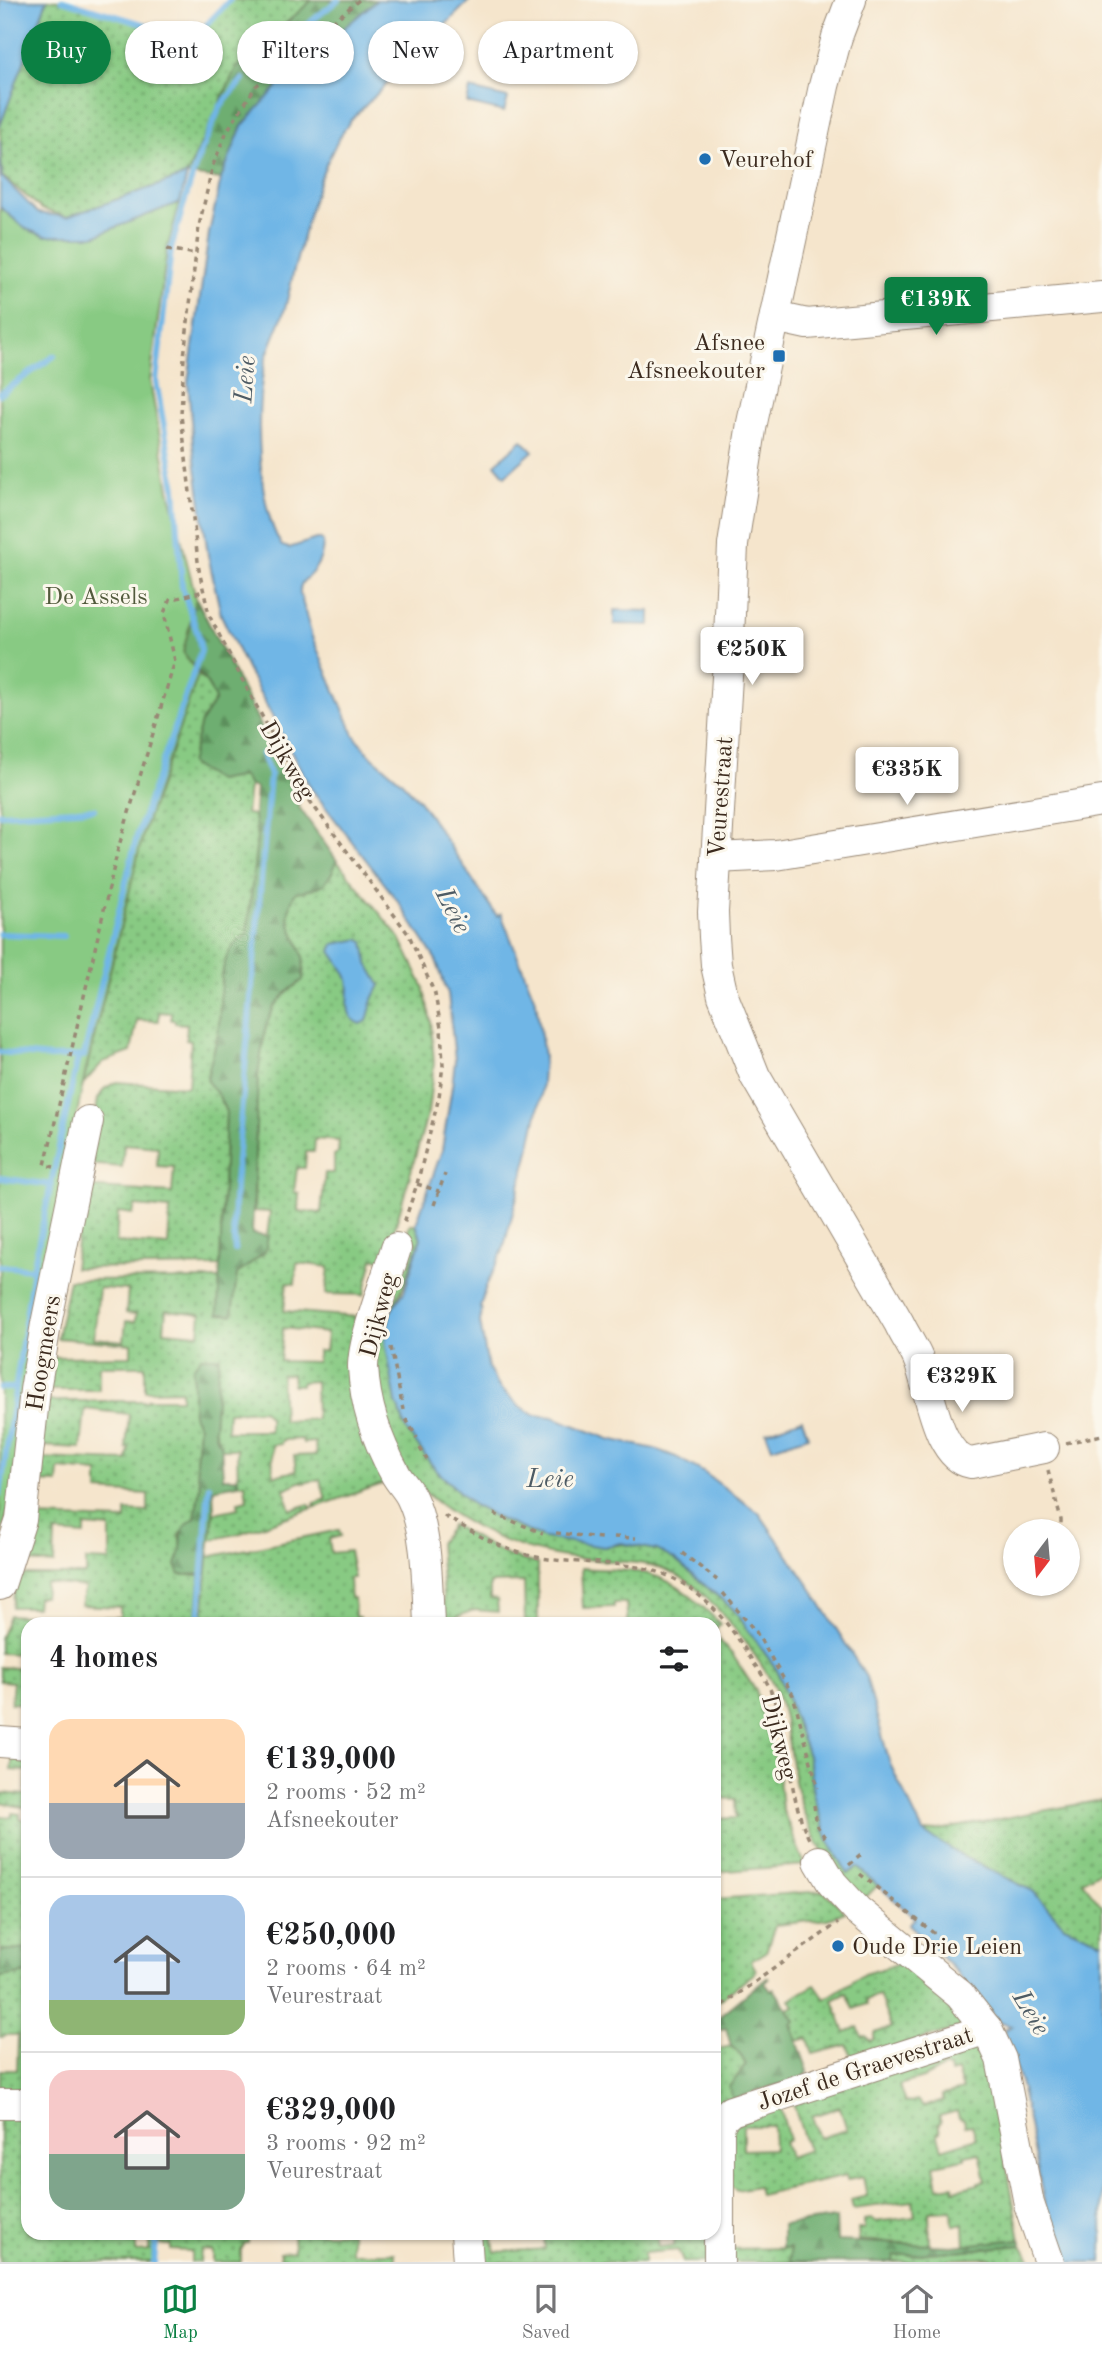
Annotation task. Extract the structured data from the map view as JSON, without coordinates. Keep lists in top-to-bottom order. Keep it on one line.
{"streets":{"street":["Dijkweg","Veurestraat","Hoogmeers","Jozef de Graevestraat"]},"water":["Leie"],"parks":["De Assels"],"places":{"other":["Veurehof","Oude Drie Leien"],"transit":["Afsnee Afsneekouter"]},"north":"bottom","page":{"chip":["Buy","Rent","Filters","New","Apartment"],"price":["€139K","€250K","€335K","€329K"],"heading":"4 homes","list":[{"name":"€139,000","note":"2 rooms · 52 m² · Afsneekouter"},{"name":"€250,000","note":"2 rooms · 64 m² · Veurestraat"},{"name":"€329,000","note":"3 rooms · 92 m² · Veurestraat"}],"tabs":["Map","Saved","Home"]}}
